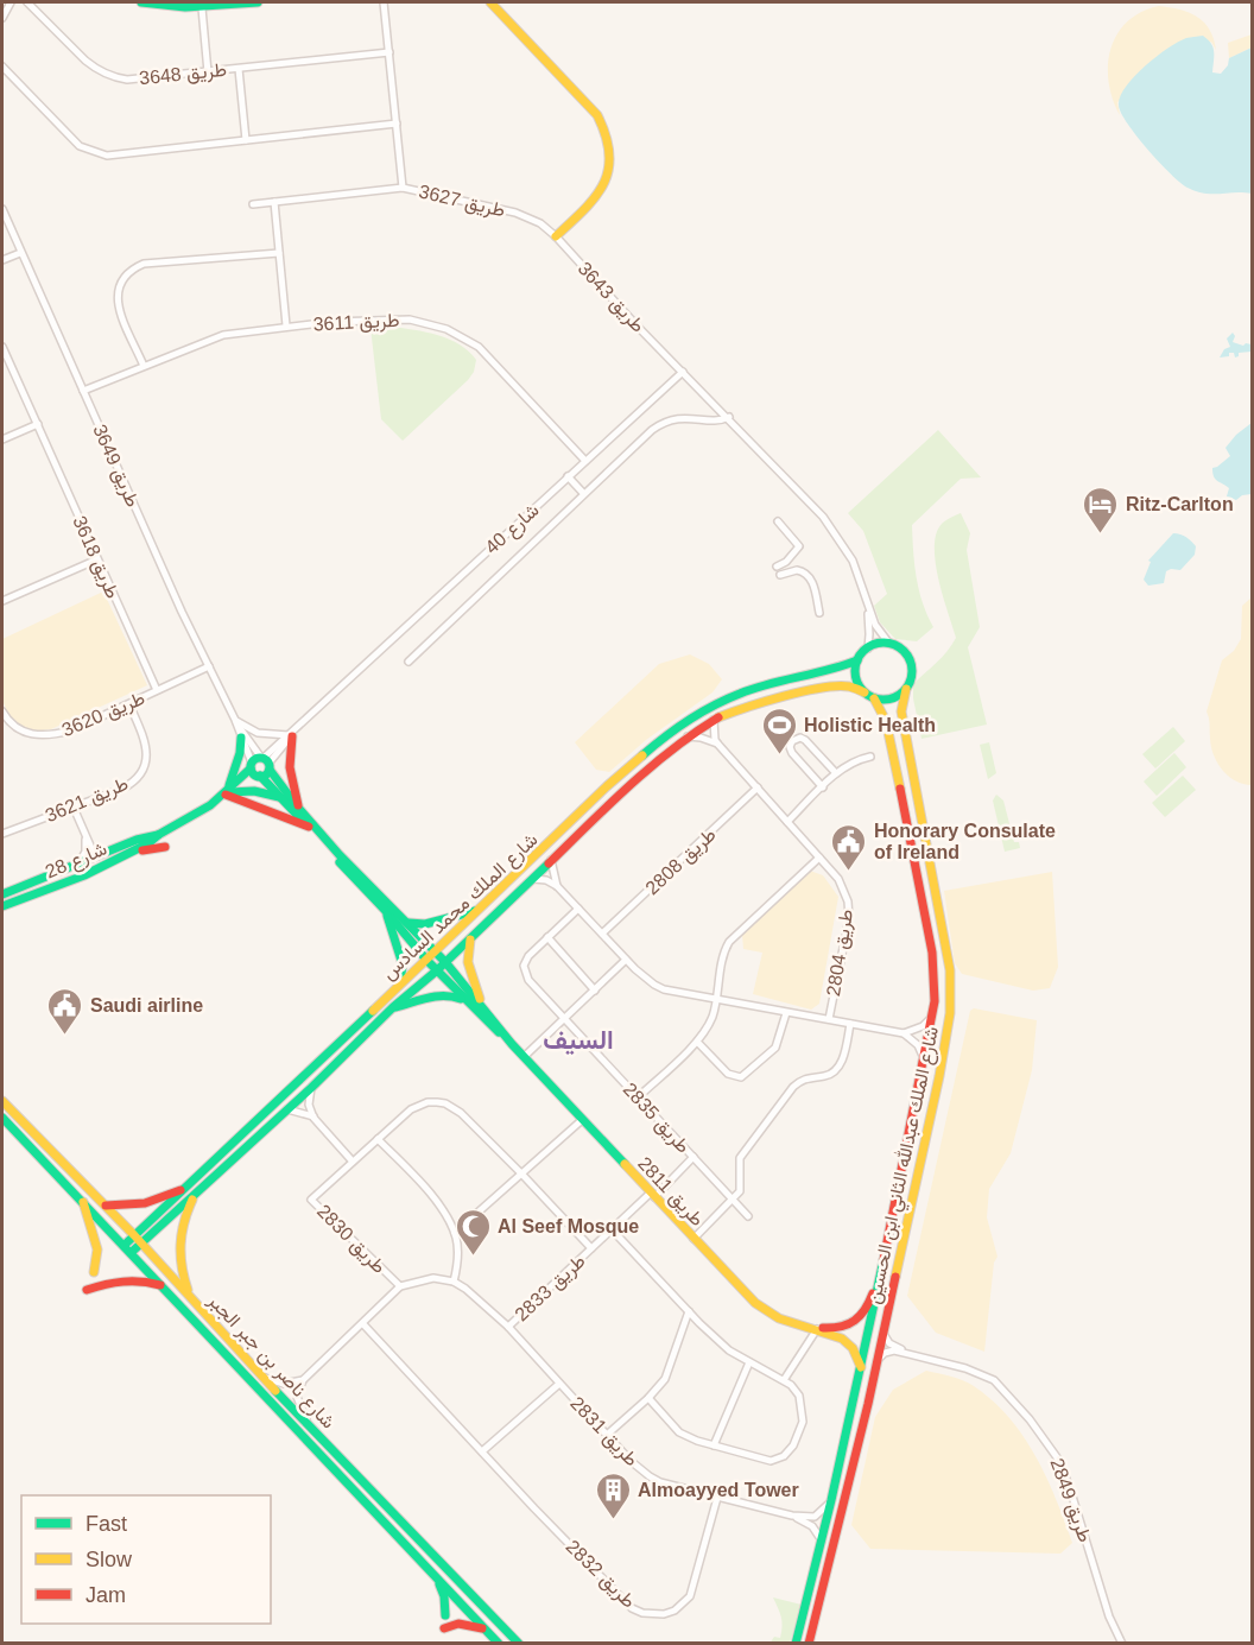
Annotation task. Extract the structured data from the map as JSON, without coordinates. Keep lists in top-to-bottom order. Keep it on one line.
{"streets":{"main road":["شارع 28","شارع الملك محمد السادس","شارع الملك عبدالله الثاني ابن الحسين","طريق 2811","شارع ناصر بن جبر الجبر"],"street":["طريق 3648","طريق 3627","طريق 3643","طريق 3611","طريق 3649","شارع 40","طريق 3618","طريق 3620","طريق 3621","طريق 2808","طريق 2804","طريق 2835","طريق 2830","طريق 2833","طريق 2831","طريق 2849","طريق 2832"]},"crossings":[["طريق 3648","طريق 3627"],["طريق 3627","طريق 3643"],["طريق 3643","شارع 40"],["طريق 3611","طريق 3649"],["طريق 3611","شارع 40"],["طريق 3649","شارع 40"],["طريق 3649","طريق 3620"],["طريق 3649","شارع 28"],["طريق 3649","طريق 2811"],["شارع 40","طريق 2811"],["طريق 3618","طريق 3620"],["طريق 3620","طريق 3621"],["شارع 28","طريق 2811"],["طريق 2808","طريق 2804"],["شارع الملك محمد السادس","شارع الملك عبدالله الثاني ابن الحسين"],["شارع الملك محمد السادس","طريق 2811"],["شارع الملك محمد السادس","شارع ناصر بن جبر الجبر"],["طريق 2835","طريق 2833"],["شارع الملك عبدالله الثاني ابن الحسين","طريق 2811"],["شارع الملك عبدالله الثاني ابن الحسين","طريق 2831"],["شارع الملك عبدالله الثاني ابن الحسين","طريق 2849"],["طريق 2811","طريق 2833"],["طريق 2830","طريق 2833"],["طريق 2833","طريق 2831"],["طريق 2831","طريق 2832"]],"districts":["السيف"],"places":{"hotel":["Ritz-Carlton"],"sports":["Holistic Health"],"public building":["Honorary Consulate of Ireland","Saudi airline"],"mosque":["Al Seef Mosque"],"building":["Almoayyed Tower"]},"legend":["Fast","Slow","Jam"]}
